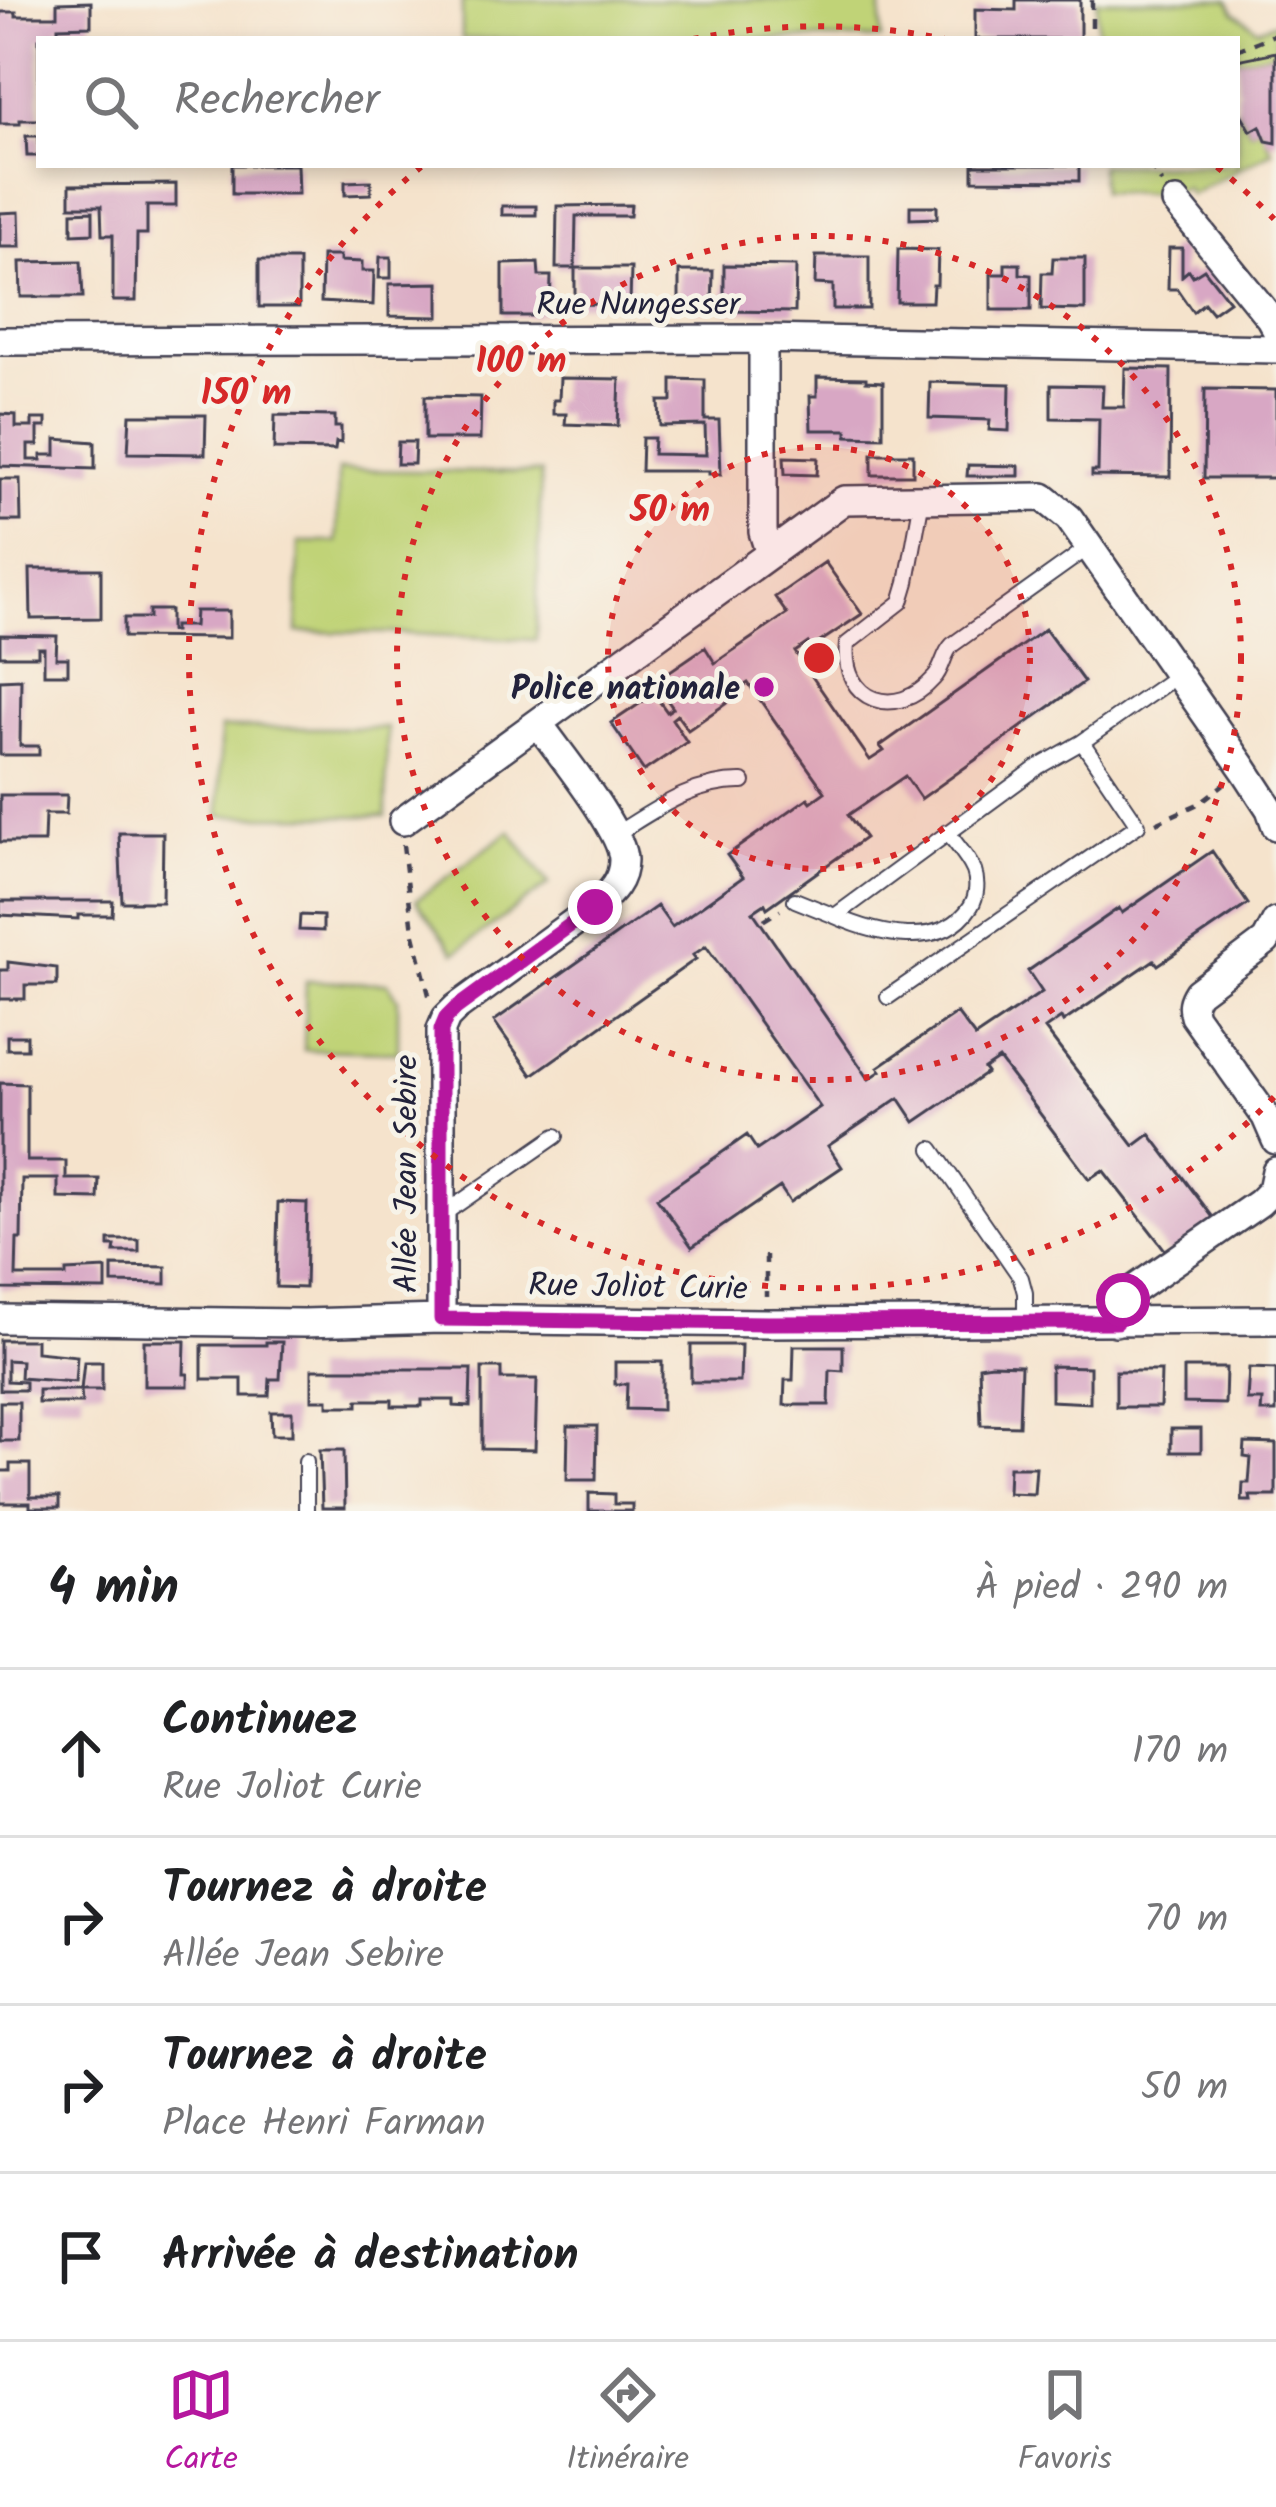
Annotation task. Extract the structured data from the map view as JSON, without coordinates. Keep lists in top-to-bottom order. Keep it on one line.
{"streets":{"street":["Rue Nungesser","Allée Jean Sebire","Rue Joliot Curie"]},"crossings":[["Allée Jean Sebire","Rue Joliot Curie"]],"places":["Police nationale"],"page":{"search":"Rechercher","heading":["4 min","À pied · 290 m"],"list":[["Continuez","Rue Joliot Curie","170 m"],["Tournez à droite","Allée Jean Sebire","70 m"],["Tournez à droite","Place Henri Farman","50 m"],"Arrivée à destination"],"nav":["Carte","Itinéraire","Favoris"]},"rings":["100 m","150 m","50 m"]}
